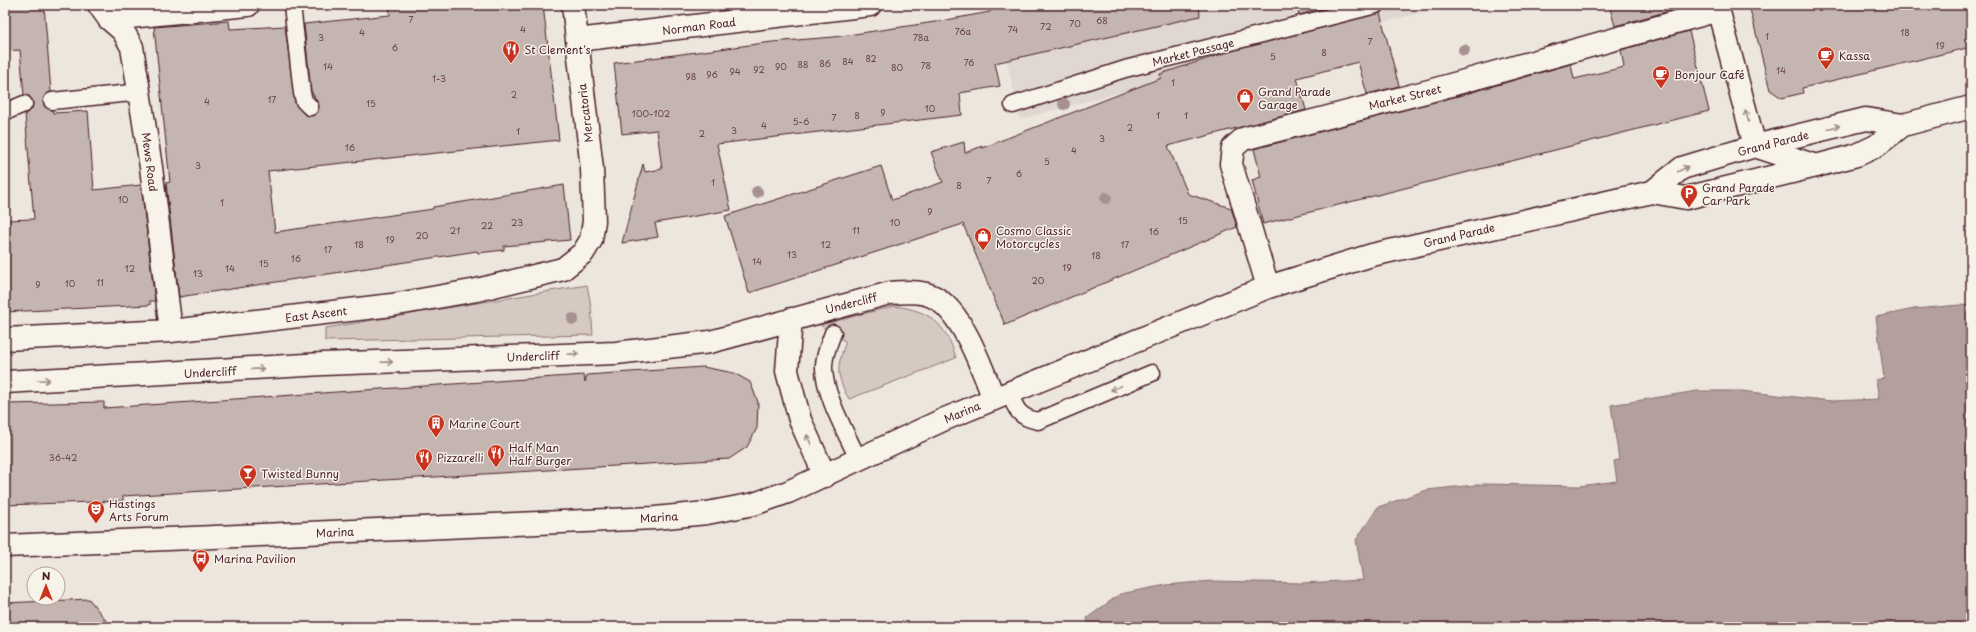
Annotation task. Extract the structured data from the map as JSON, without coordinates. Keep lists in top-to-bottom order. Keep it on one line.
{"streets":{"main road":["Norman Road","Market Street","Mercatoria","Grand Parade","Mews Road","Undercliff","East Ascent","Marina"],"lane":["Market Passage"]},"crossings":[["Norman Road","Mercatoria"],["Market Street","Grand Parade"],["Market Street","Marina"],["Mercatoria","East Ascent"],["Grand Parade","Marina"],["Mews Road","East Ascent"],["Undercliff","Marina"]],"one_way":["Undercliff"],"places":{"restaurant":["St Clement's","Half Man Half Burger","Pizzarelli"],"cafe":["Kassa","Bonjour Café"],"shop":["Grand Parade Garage","Cosmo Classic Motorcycles"],"parking":["Grand Parade Car Park"],"building":["Marine Court"],"bar":["Twisted Bunny"],"theatre":["Hastings Arts Forum"],"bus stop":["Marina Pavilion"]},"house_numbers":["7","68","70","72","4","74","76a","4","18","1","3","78a","7","19","6","8","5","82","84","76","86","88","78","14","90","80","92","14","94","96","98","1-3","1","2","17","4","15","10","9","100-102","8","1","1","7","5-6","4","2","3","1","2","3","16","4","5","3","6","7","1","8","10","1","9","15","23","10","22","21","11","16","20","19","18","12","17","17","13","18","16","14","15","19","12","14","13","20","11","10","9","36-42"],"north":"top"}
